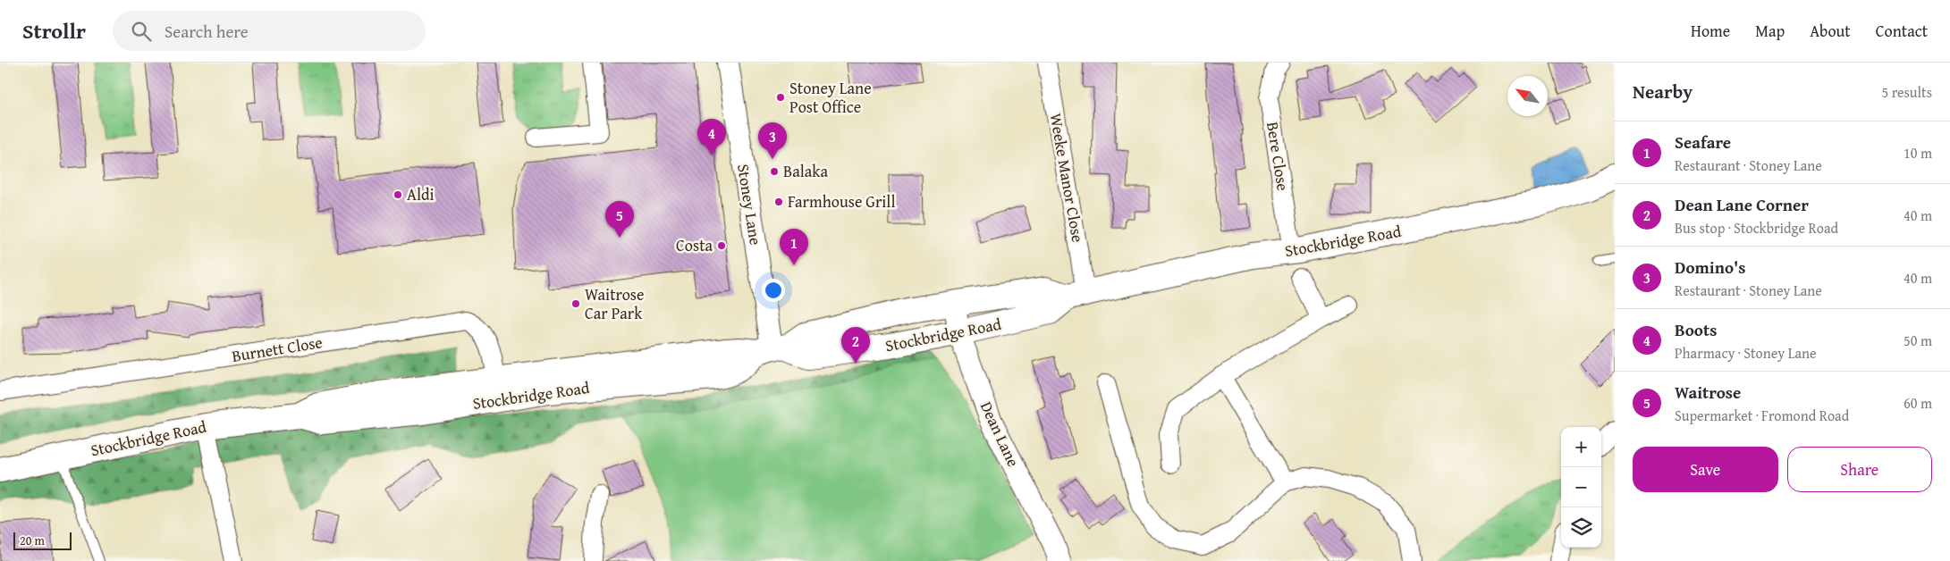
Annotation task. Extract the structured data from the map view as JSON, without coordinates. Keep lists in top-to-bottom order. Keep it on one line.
{"streets":{"main road":["Stockbridge Road"],"street":["Bere Close","Weeke Manor Close","Stoney Lane","Burnett Close","Dean Lane"]},"crossings":[["Bere Close","Stockbridge Road"],["Weeke Manor Close","Stockbridge Road"],["Stoney Lane","Stockbridge Road"],["Stockbridge Road","Burnett Close"],["Stockbridge Road","Dean Lane"]],"places":["Stoney Lane Post Office","Balaka","Aldi","Farmhouse Grill","Costa","Waitrose Car Park"],"scale_bar":"20 m","north":"top left","page":{"header":"Strollr","search":"Search here","nav":["Home","Map","About","Contact"],"heading":["Nearby","5 results"],"pins":["4","3","5","1","2"],"list":[{"mark":"1","name":"Seafare","note":"Restaurant · Stoney Lane","value":"10 m"},{"mark":"2","name":"Dean Lane Corner","note":"Bus stop · Stockbridge Road","value":"40 m"},{"mark":"3","name":"Domino's","note":"Restaurant · Stoney Lane","value":"40 m"},{"mark":"4","name":"Boots","note":"Pharmacy · Stoney Lane","value":"50 m"},{"mark":"5","name":"Waitrose","note":"Supermarket · Fromond Road","value":"60 m"}],"map_buttons":["+","−"],"buttons":["Save","Share"],"scale":"20 m"}}
